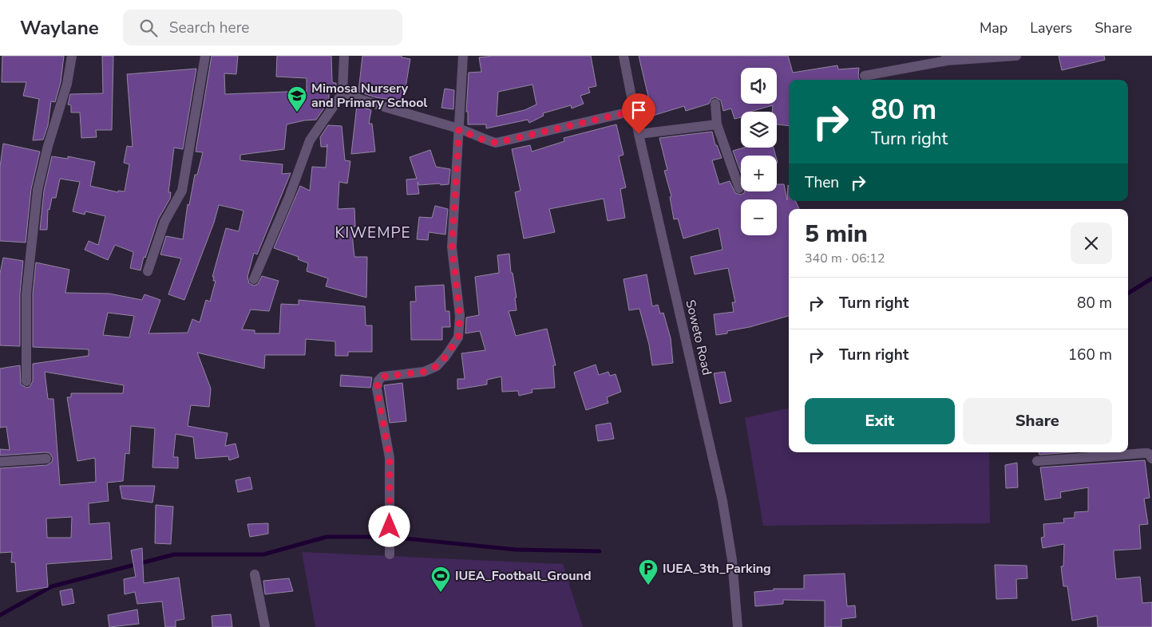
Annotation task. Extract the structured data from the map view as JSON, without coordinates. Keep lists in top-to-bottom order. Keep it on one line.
{"streets":{"street":["Soweto Road"]},"districts":["KIWEMPE"],"places":{"school or university":["Mimosa Nursery and Primary School"],"parking":["IUEA_3th_Parking"],"sports":["IUEA_Football_Ground"]},"page":{"header":"Waylane","search":"Search here","nav":["Map","Layers","Share"],"map_buttons":["+","−"],"turn":["80 m","Turn right"],"then":"Then","heading":["5 min","340 m · 06:12"],"list":[{"name":"Turn right","value":"80 m"},{"name":"Turn right","value":"160 m"}],"buttons":["Exit","Share"]}}
